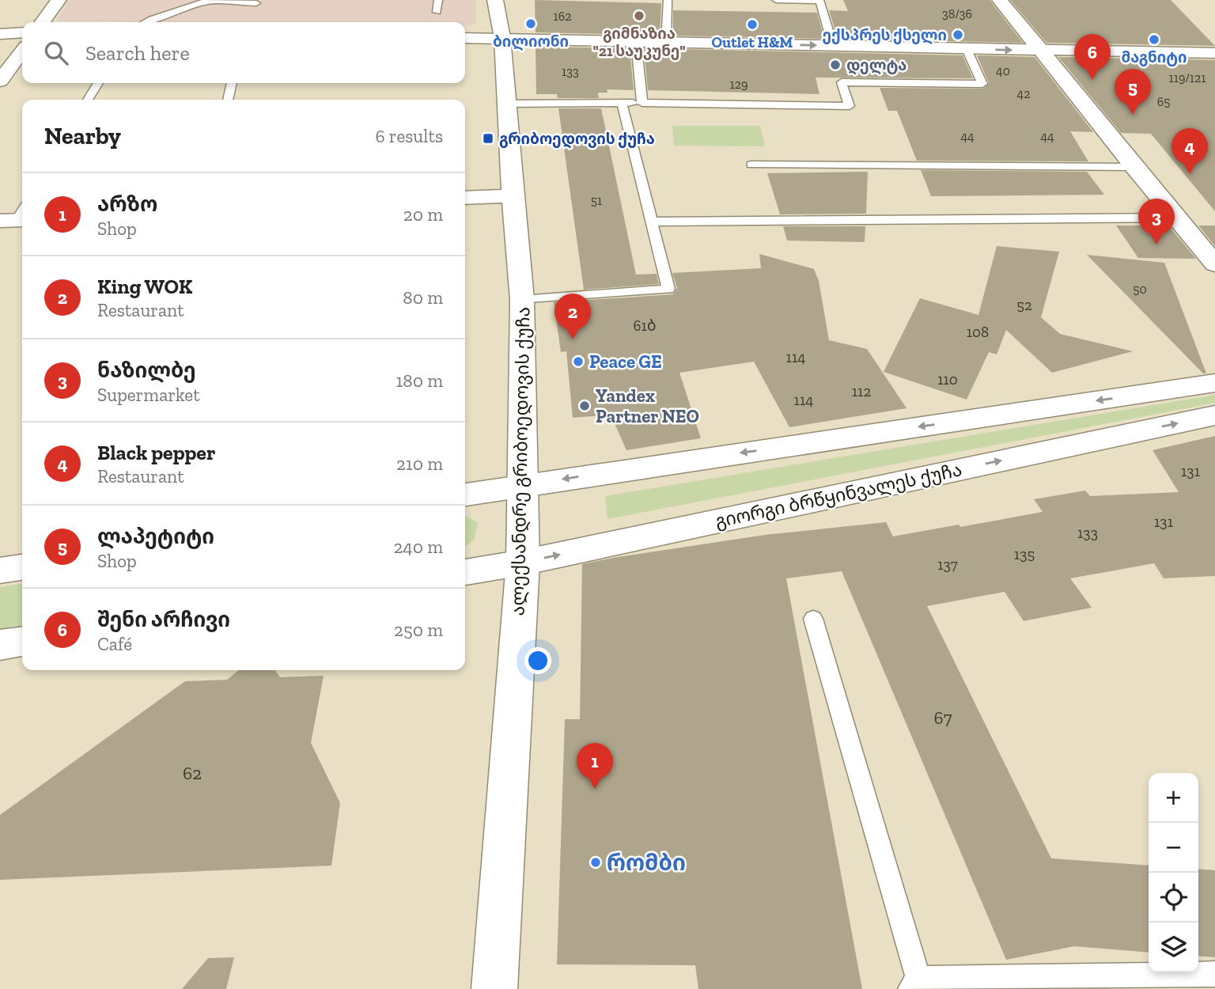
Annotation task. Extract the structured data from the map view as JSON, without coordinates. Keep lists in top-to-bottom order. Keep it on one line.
{"streets":{"street":["ალექსანდრე გრიბოედოვის ქუჩა","გიორგი ბრწყინვალეს ქუჩა"]},"crossings":[["ალექსანდრე გრიბოედოვის ქუჩა","გიორგი ბრწყინვალეს ქუჩა"]],"places":{"other":["გიმნაზია \"21 საუკუნე\"","ბილიონი","Outlet H&M","ექსპრეს ქსელი","მაგნიტი","დელტა","Peace GE","Yandex Partner NEO","რომბი"],"transit":["გრიბოედოვის ქუჩა"]},"house_numbers":["38/36","162","40","133","119/121","129","42","65","44","44","51","50","52","61ბ","108","114","110","112","114","131","131","133","135","137","67","62"],"page":{"search":"Search here","pins":["6","5","4","3","2","1"],"heading":["Nearby","6 results"],"list":[{"mark":"1","name":"არზო","note":"Shop","value":"20 m"},{"mark":"2","name":"King WOK","note":"Restaurant","value":"80 m"},{"mark":"3","name":"ნაზილბე","note":"Supermarket","value":"180 m"},{"mark":"4","name":"Black pepper","note":"Restaurant","value":"210 m"},{"mark":"5","name":"ლაპეტიტი","note":"Shop","value":"240 m"},{"mark":"6","name":"შენი არჩივი","note":"Café","value":"250 m"}],"map_buttons":["+","−"]}}
